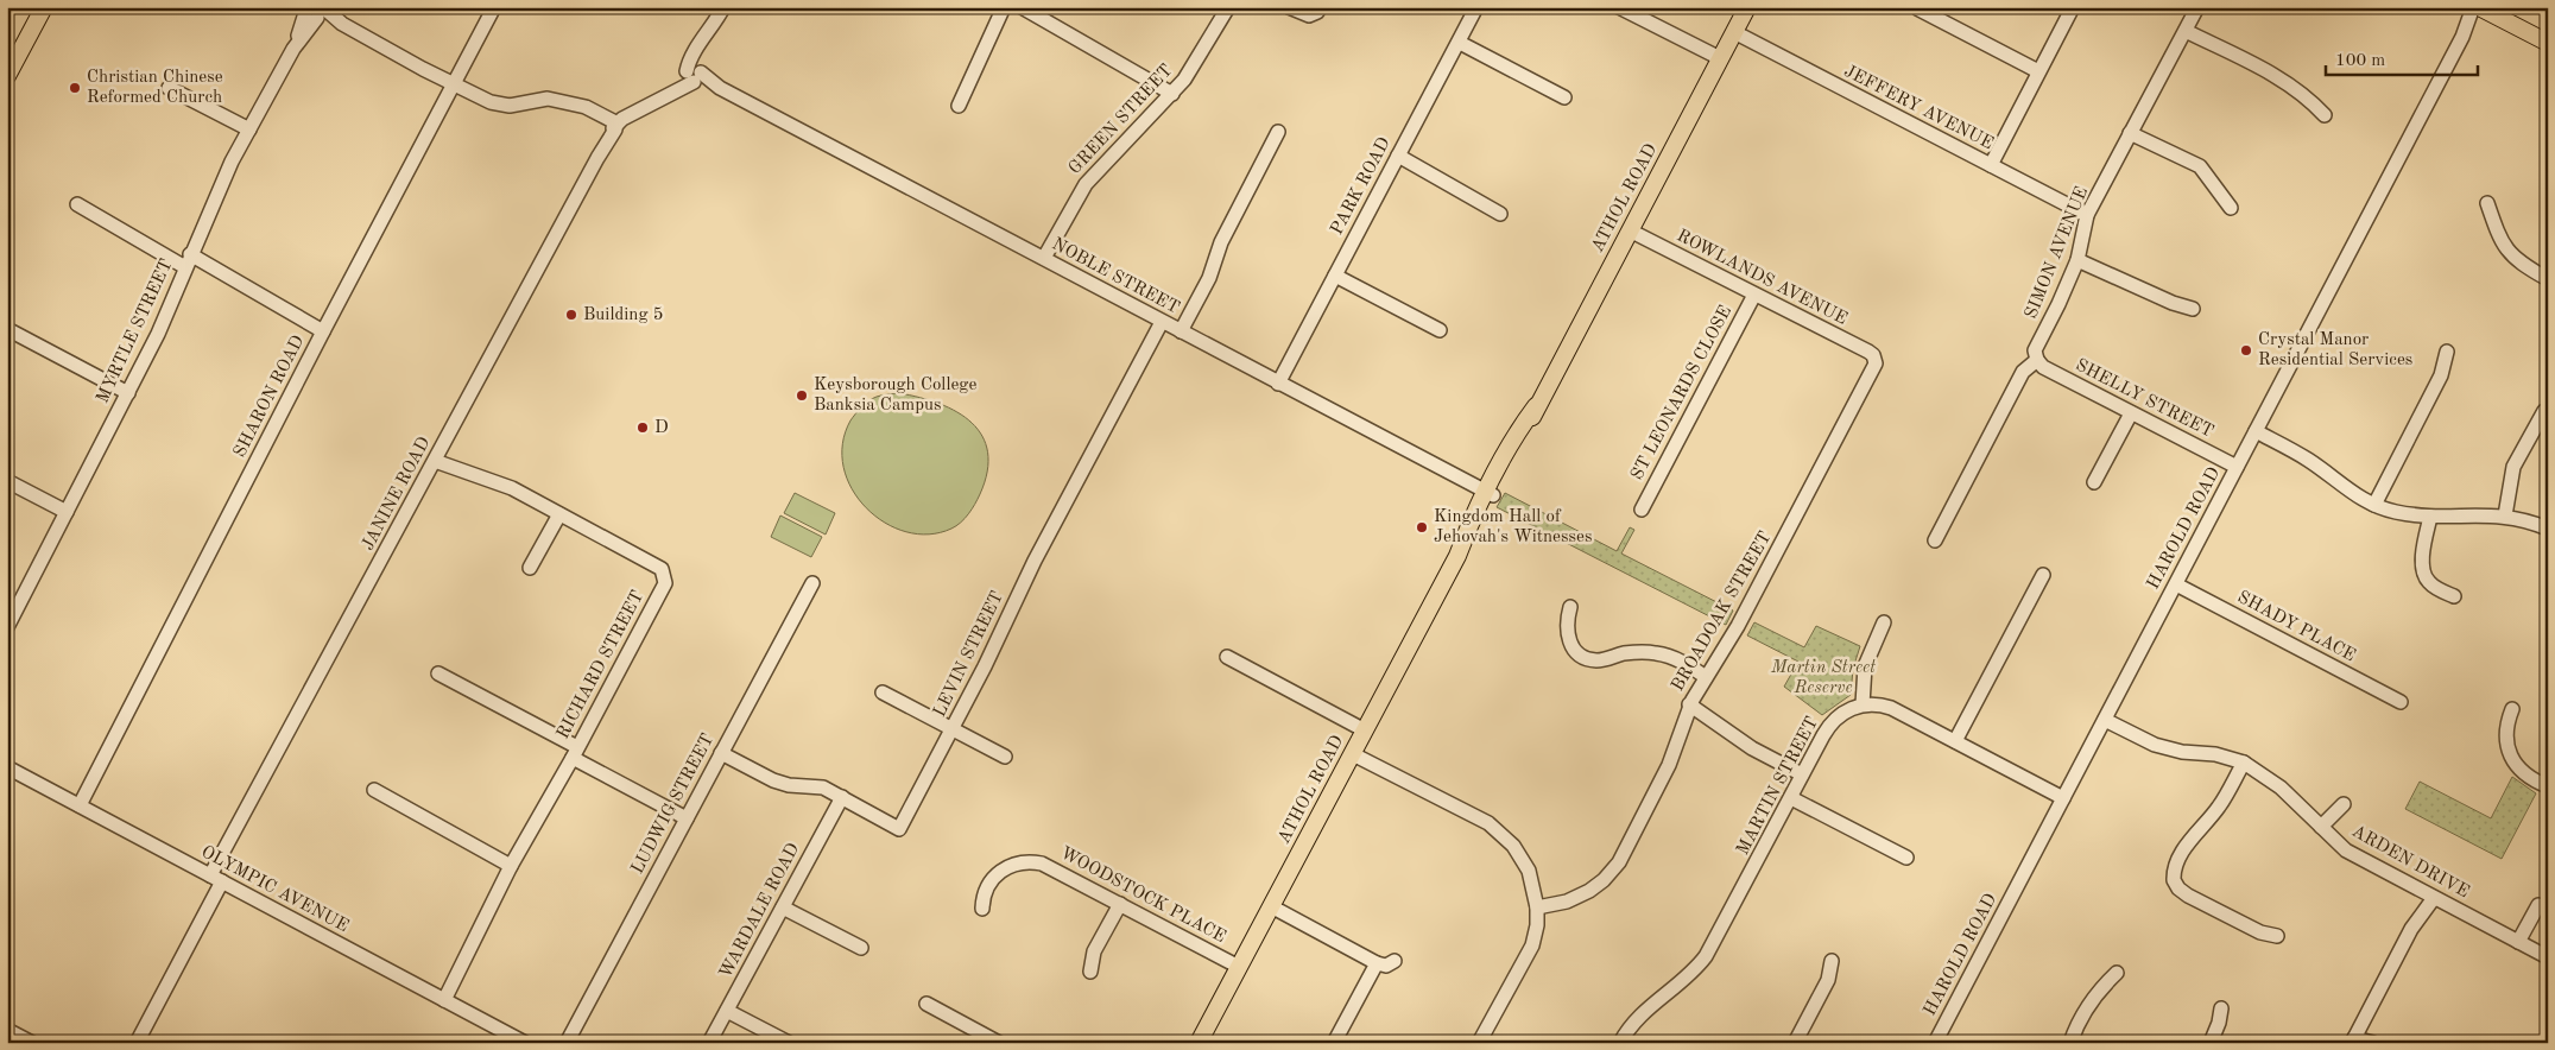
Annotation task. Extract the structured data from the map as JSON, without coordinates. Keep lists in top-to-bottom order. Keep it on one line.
{"streets":{"main road":["ATHOL ROAD"],"street":["JEFFERY AVENUE","GREEN STREET","PARK ROAD","SIMON AVENUE","NOBLE STREET","ROWLANDS AVENUE","MYRTLE STREET","ST LEONARDS CLOSE","SHARON ROAD","SHELLY STREET","JANINE ROAD","HAROLD ROAD","BROADOAK STREET","SHADY PLACE","LEVIN STREET","RICHARD STREET","MARTIN STREET","LUDWIG STREET","ARDEN DRIVE","OLYMPIC AVENUE","WOODSTOCK PLACE","WARDALE ROAD"]},"crossings":[["JEFFERY AVENUE","ATHOL ROAD"],["JEFFERY AVENUE","SIMON AVENUE"],["GREEN STREET","NOBLE STREET"],["PARK ROAD","NOBLE STREET"],["ATHOL ROAD","NOBLE STREET"],["ATHOL ROAD","ROWLANDS AVENUE"],["ATHOL ROAD","WOODSTOCK PLACE"],["SIMON AVENUE","SHELLY STREET"],["NOBLE STREET","LEVIN STREET"],["ROWLANDS AVENUE","ST LEONARDS CLOSE"],["ROWLANDS AVENUE","BROADOAK STREET"],["SHARON ROAD","OLYMPIC AVENUE"],["SHELLY STREET","HAROLD ROAD"],["JANINE ROAD","RICHARD STREET"],["JANINE ROAD","OLYMPIC AVENUE"],["HAROLD ROAD","SHADY PLACE"],["HAROLD ROAD","ARDEN DRIVE"],["LEVIN STREET","LUDWIG STREET"],["LEVIN STREET","WARDALE ROAD"],["RICHARD STREET","OLYMPIC AVENUE"]],"parks":["Martin Street Reserve"],"places":["Christian Chinese Reformed Church","Building 5","Crystal Manor Residential Services","Keysborough College Banksia Campus","D","Kingdom Hall of Jehovah's Witnesses"],"scale_bar":"100 m"}
